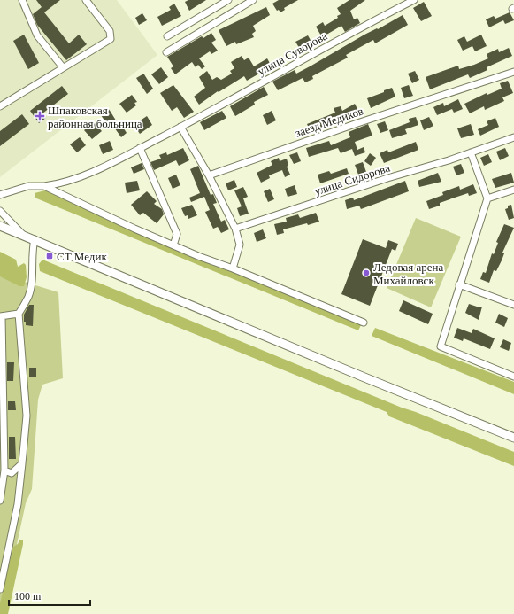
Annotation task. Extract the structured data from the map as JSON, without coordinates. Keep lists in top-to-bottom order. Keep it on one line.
{"streets":{"street":["улица Суворова","заезд Медиков","улица Сидорова"]},"places":{"health":["Шпаковская районная больница"],"transit":["СТ Медик"],"other":["Ледовая арена Михайловск"]},"scale_bar":"100 m"}
